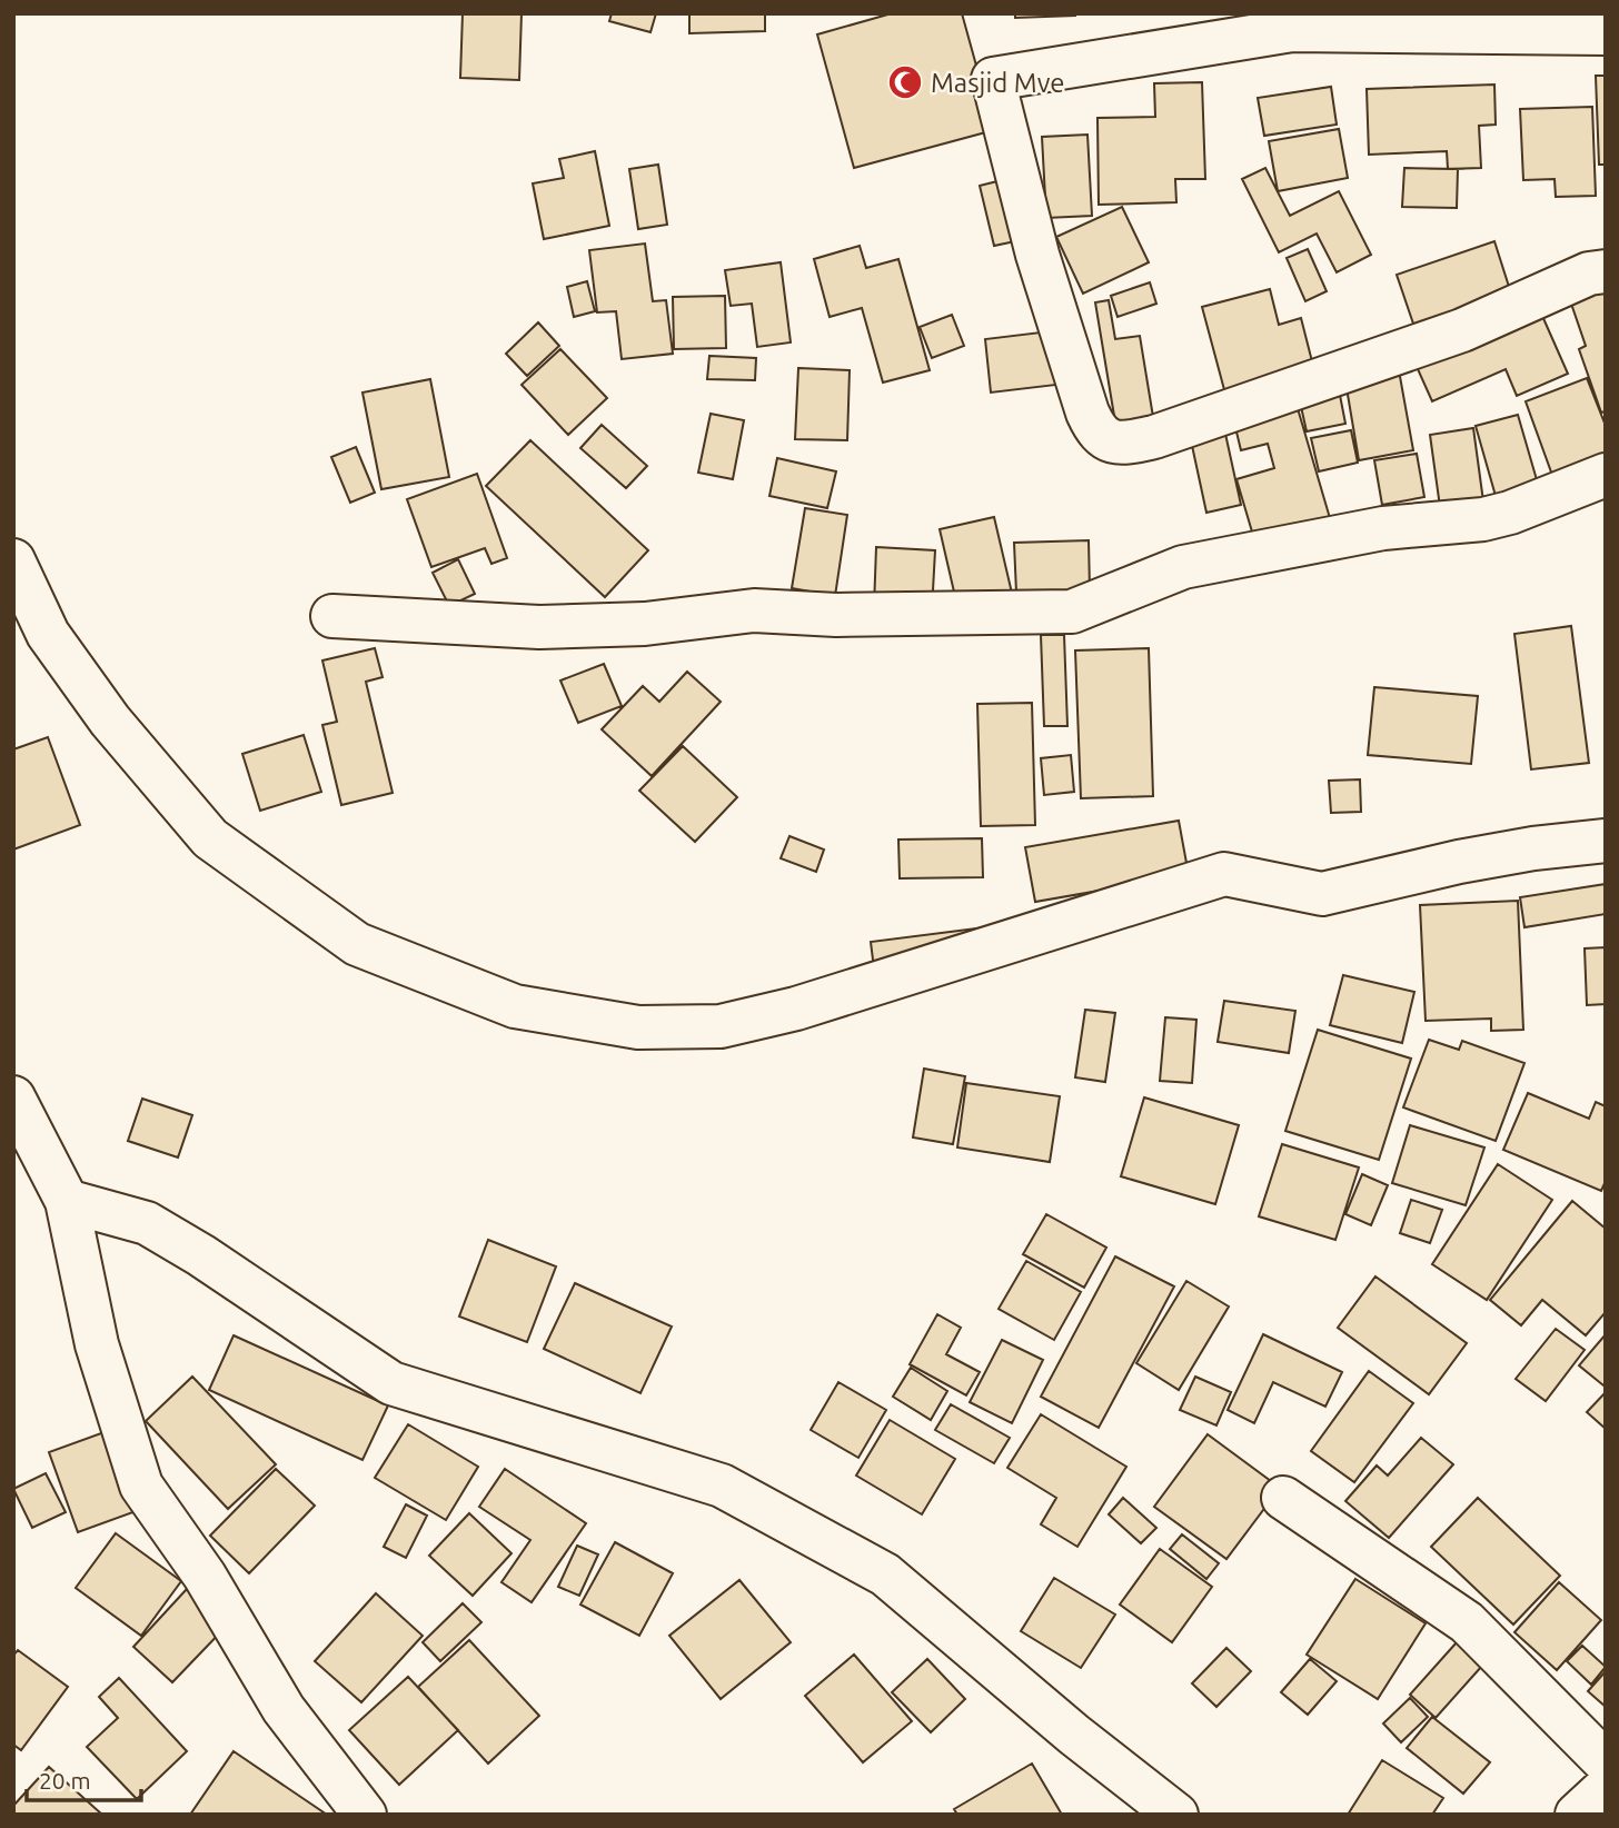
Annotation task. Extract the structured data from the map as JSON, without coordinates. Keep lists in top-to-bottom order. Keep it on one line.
{"places":{"mosque":["Masjid Mve"]},"scale_bar":"20 m"}
